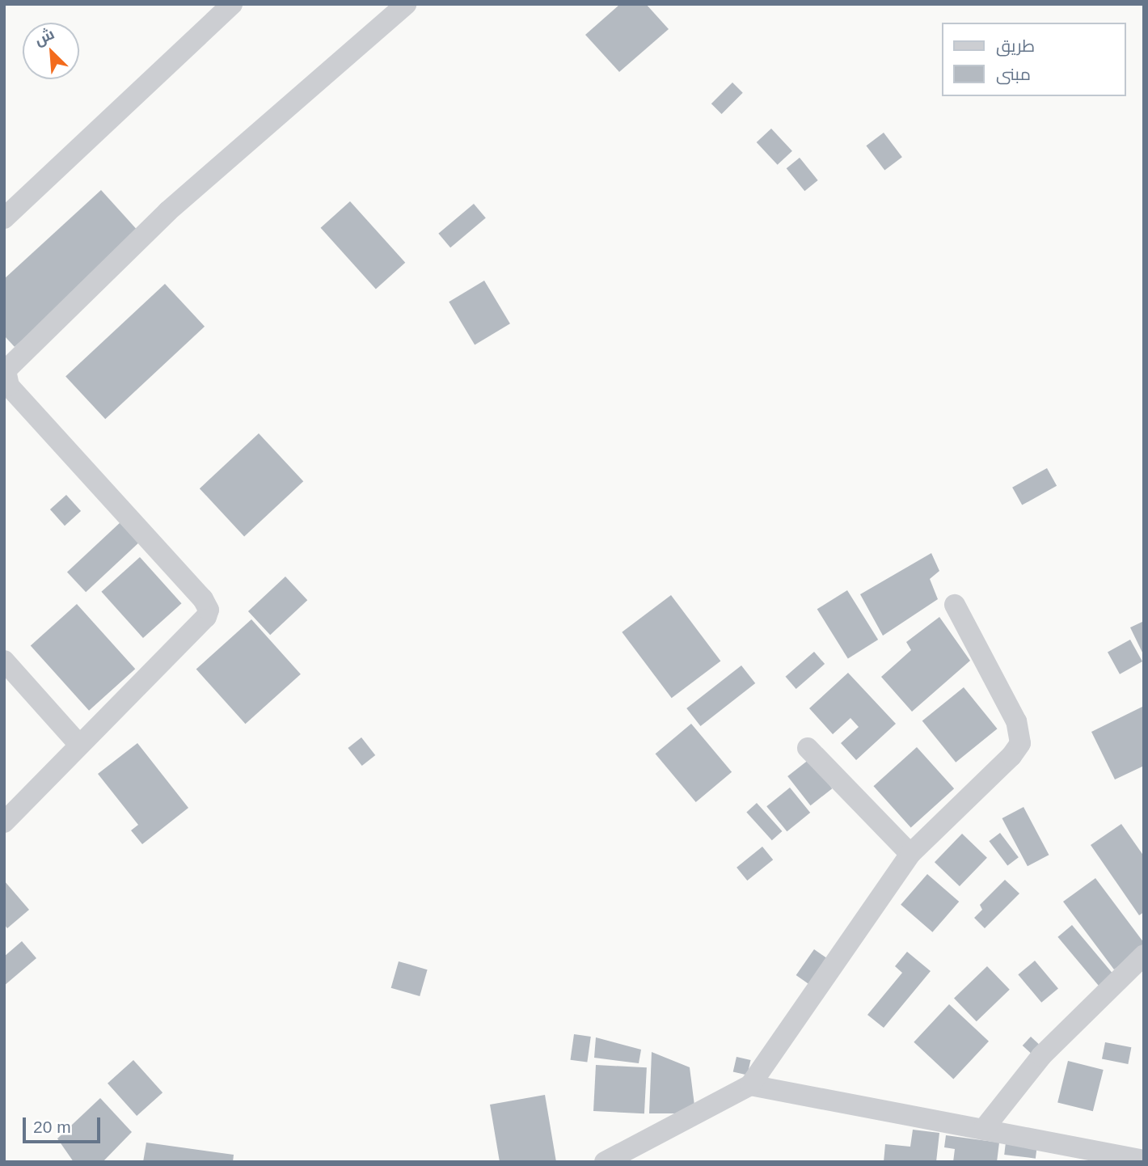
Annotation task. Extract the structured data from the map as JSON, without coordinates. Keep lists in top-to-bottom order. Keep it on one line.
{"legend":["طريق","مبنى"],"scale_bar":"20 m","north":"top left"}
